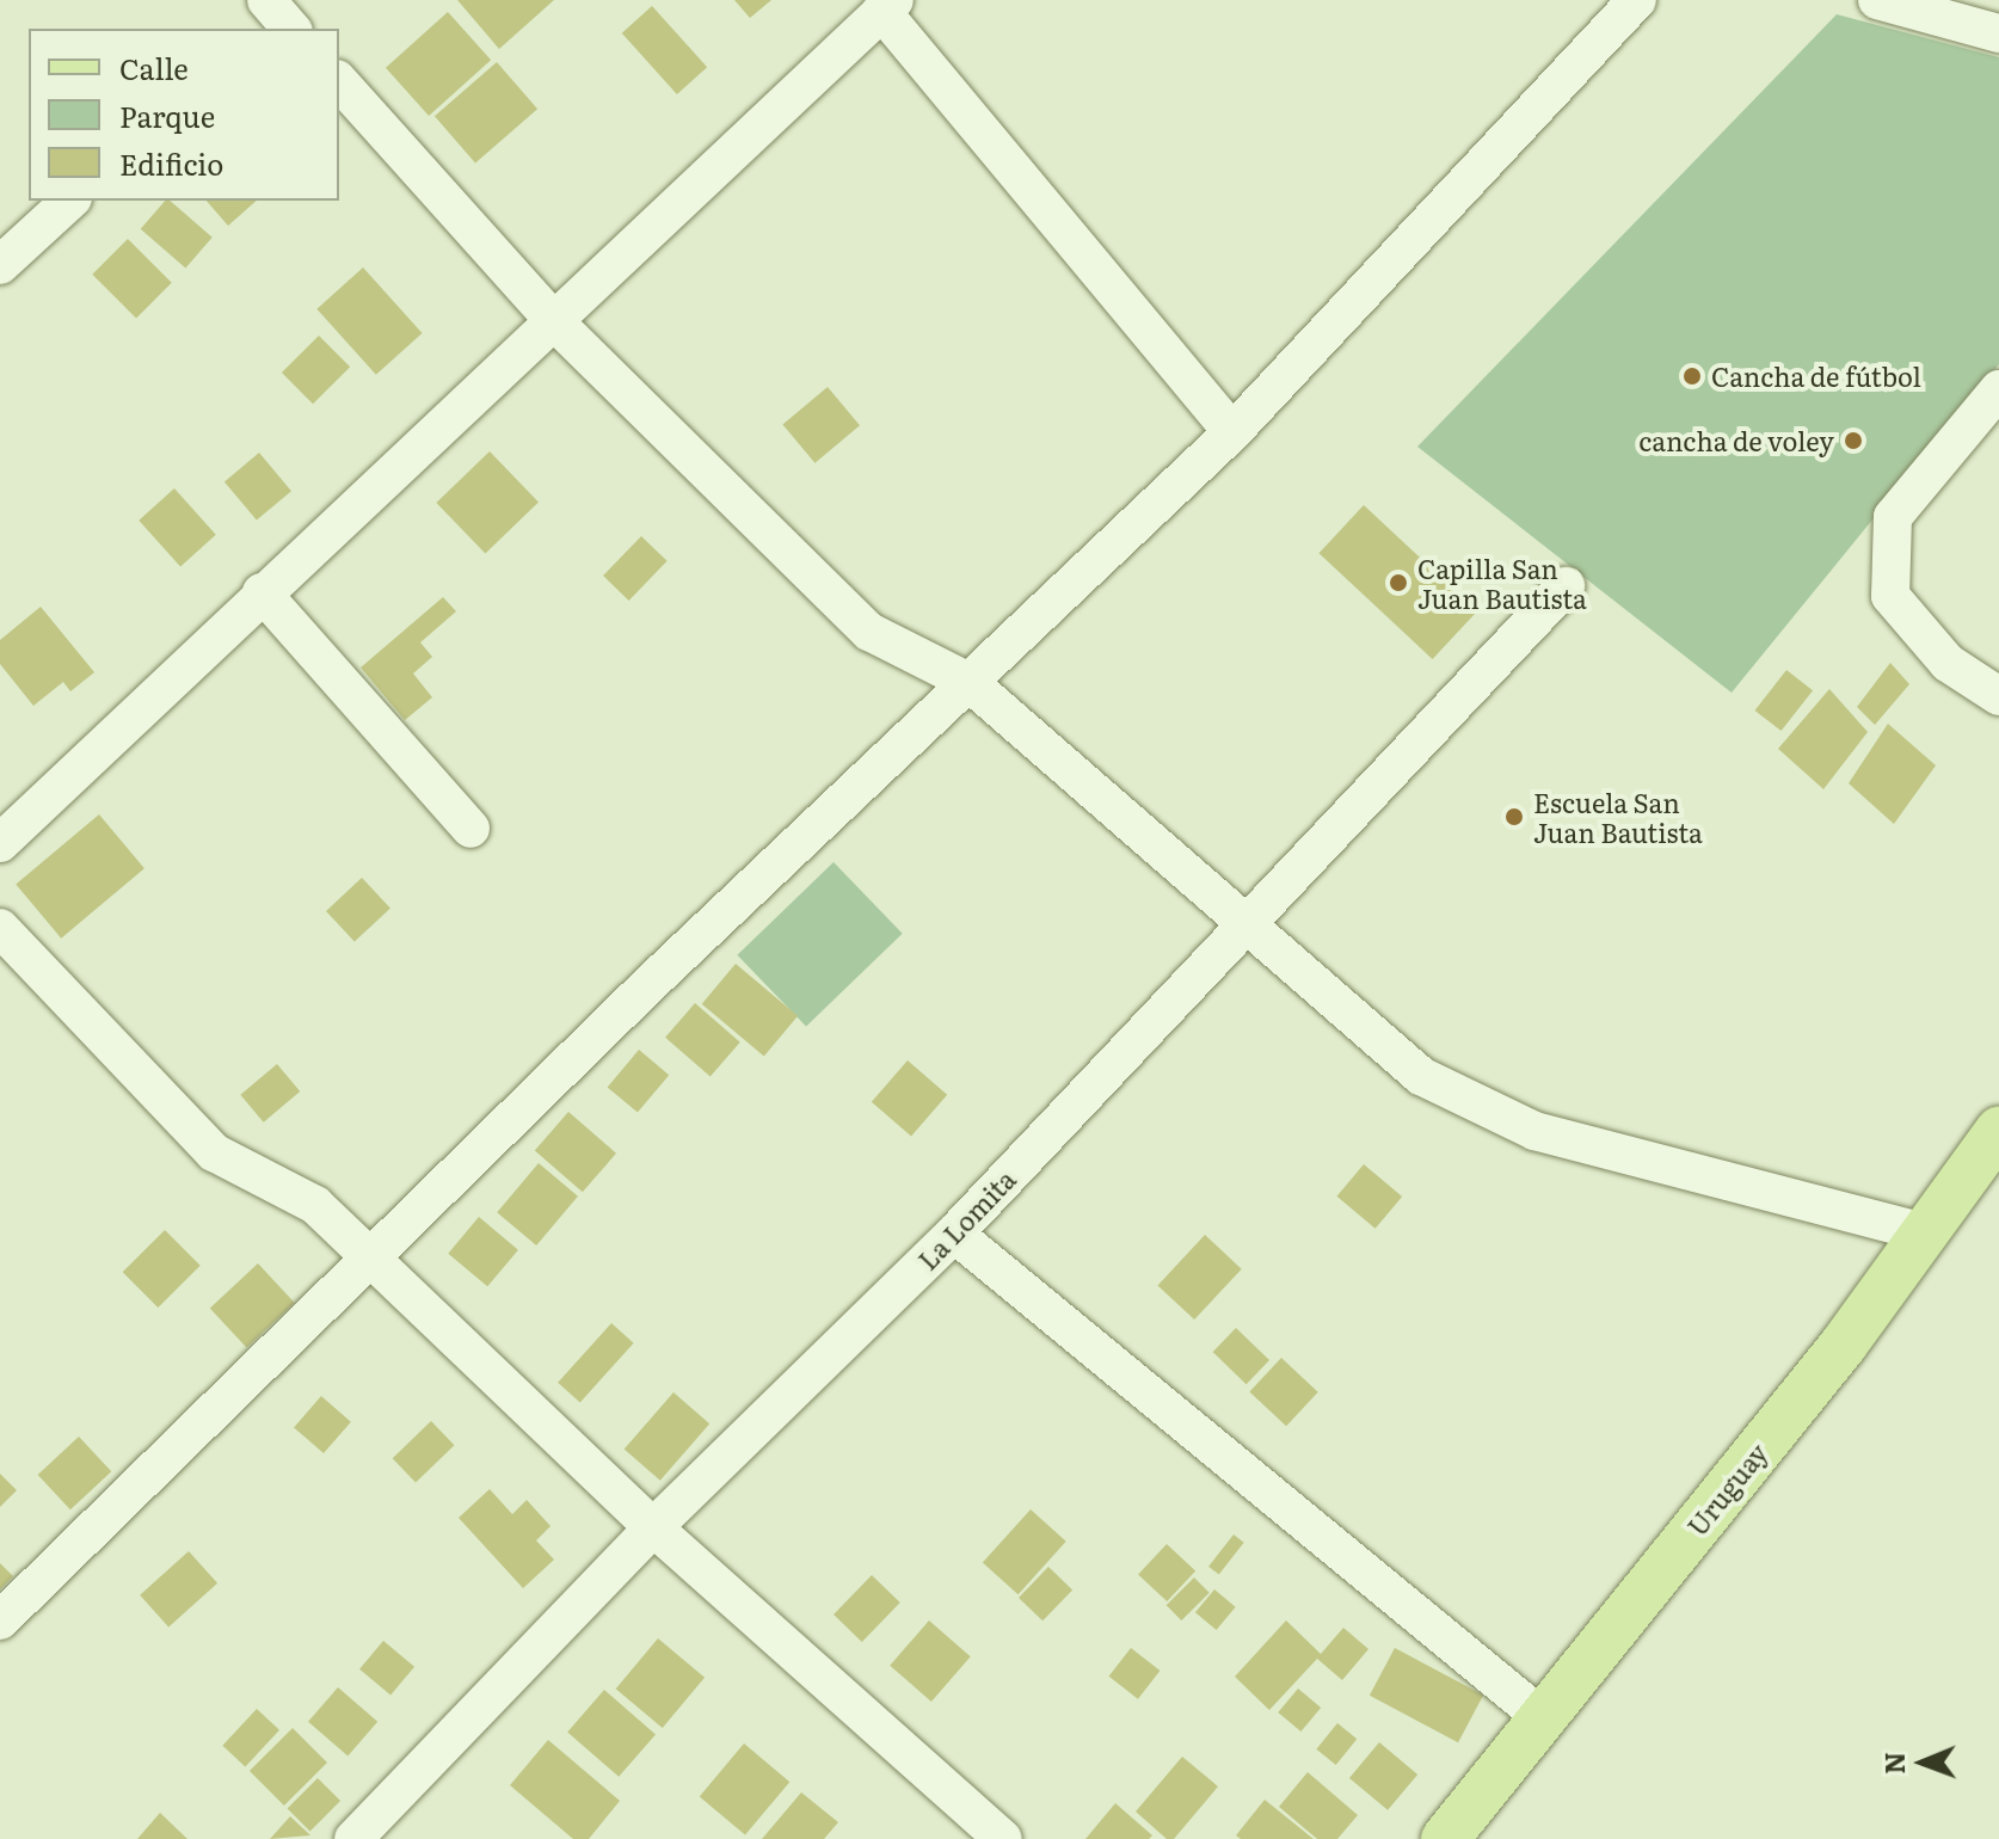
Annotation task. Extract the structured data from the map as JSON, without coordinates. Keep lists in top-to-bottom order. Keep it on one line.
{"streets":{"main road":["Uruguay"],"street":["La Lomita"]},"places":["Cancha de fútbol","cancha de voley","Capilla San Juan Bautista","Escuela San Juan Bautista"],"legend":["Calle","Parque","Edificio"],"north":"left"}
